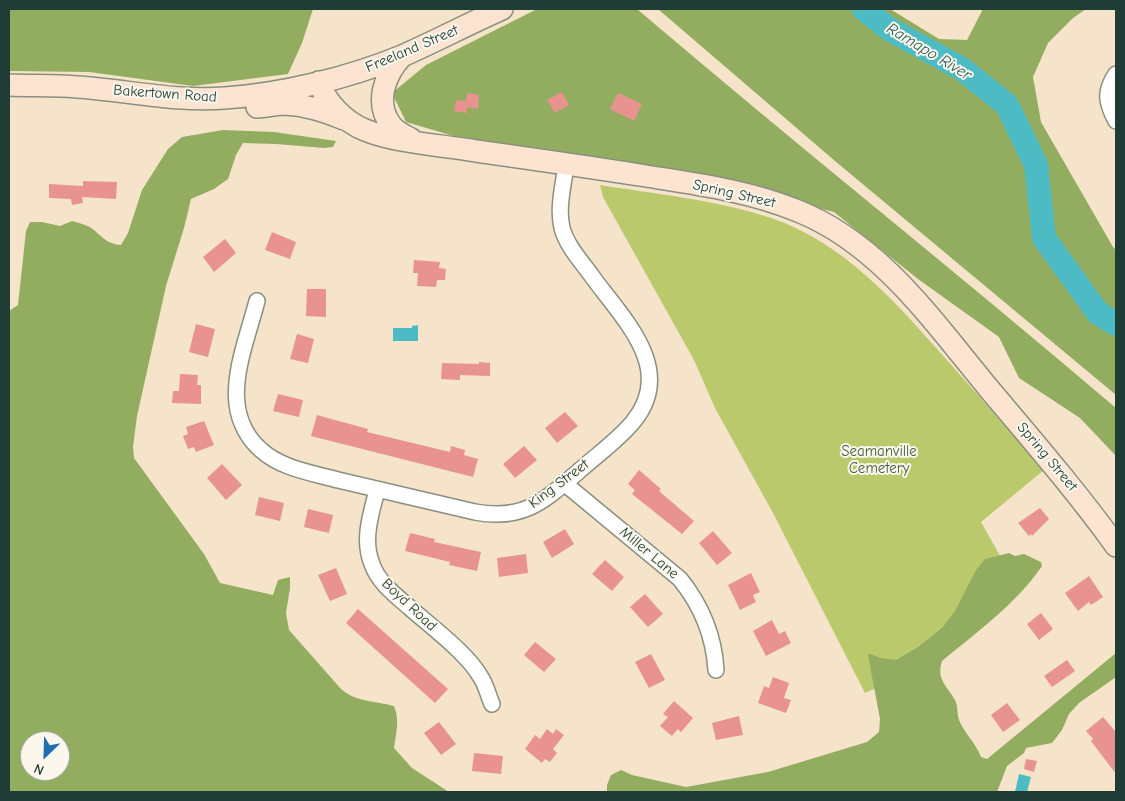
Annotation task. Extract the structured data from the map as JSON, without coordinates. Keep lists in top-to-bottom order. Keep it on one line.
{"streets":{"street":["Freeland Street","Bakertown Road","Spring Street","King Street","Miller Lane","Boyd Road"]},"crossings":[["Freeland Street","Bakertown Road"],["Freeland Street","Spring Street"],["Bakertown Road","Spring Street"],["Spring Street","King Street"],["King Street","Miller Lane"],["King Street","Boyd Road"]],"water":["Ramapo River"],"parks":["Seamanville Cemetery"],"north":"bottom left"}
